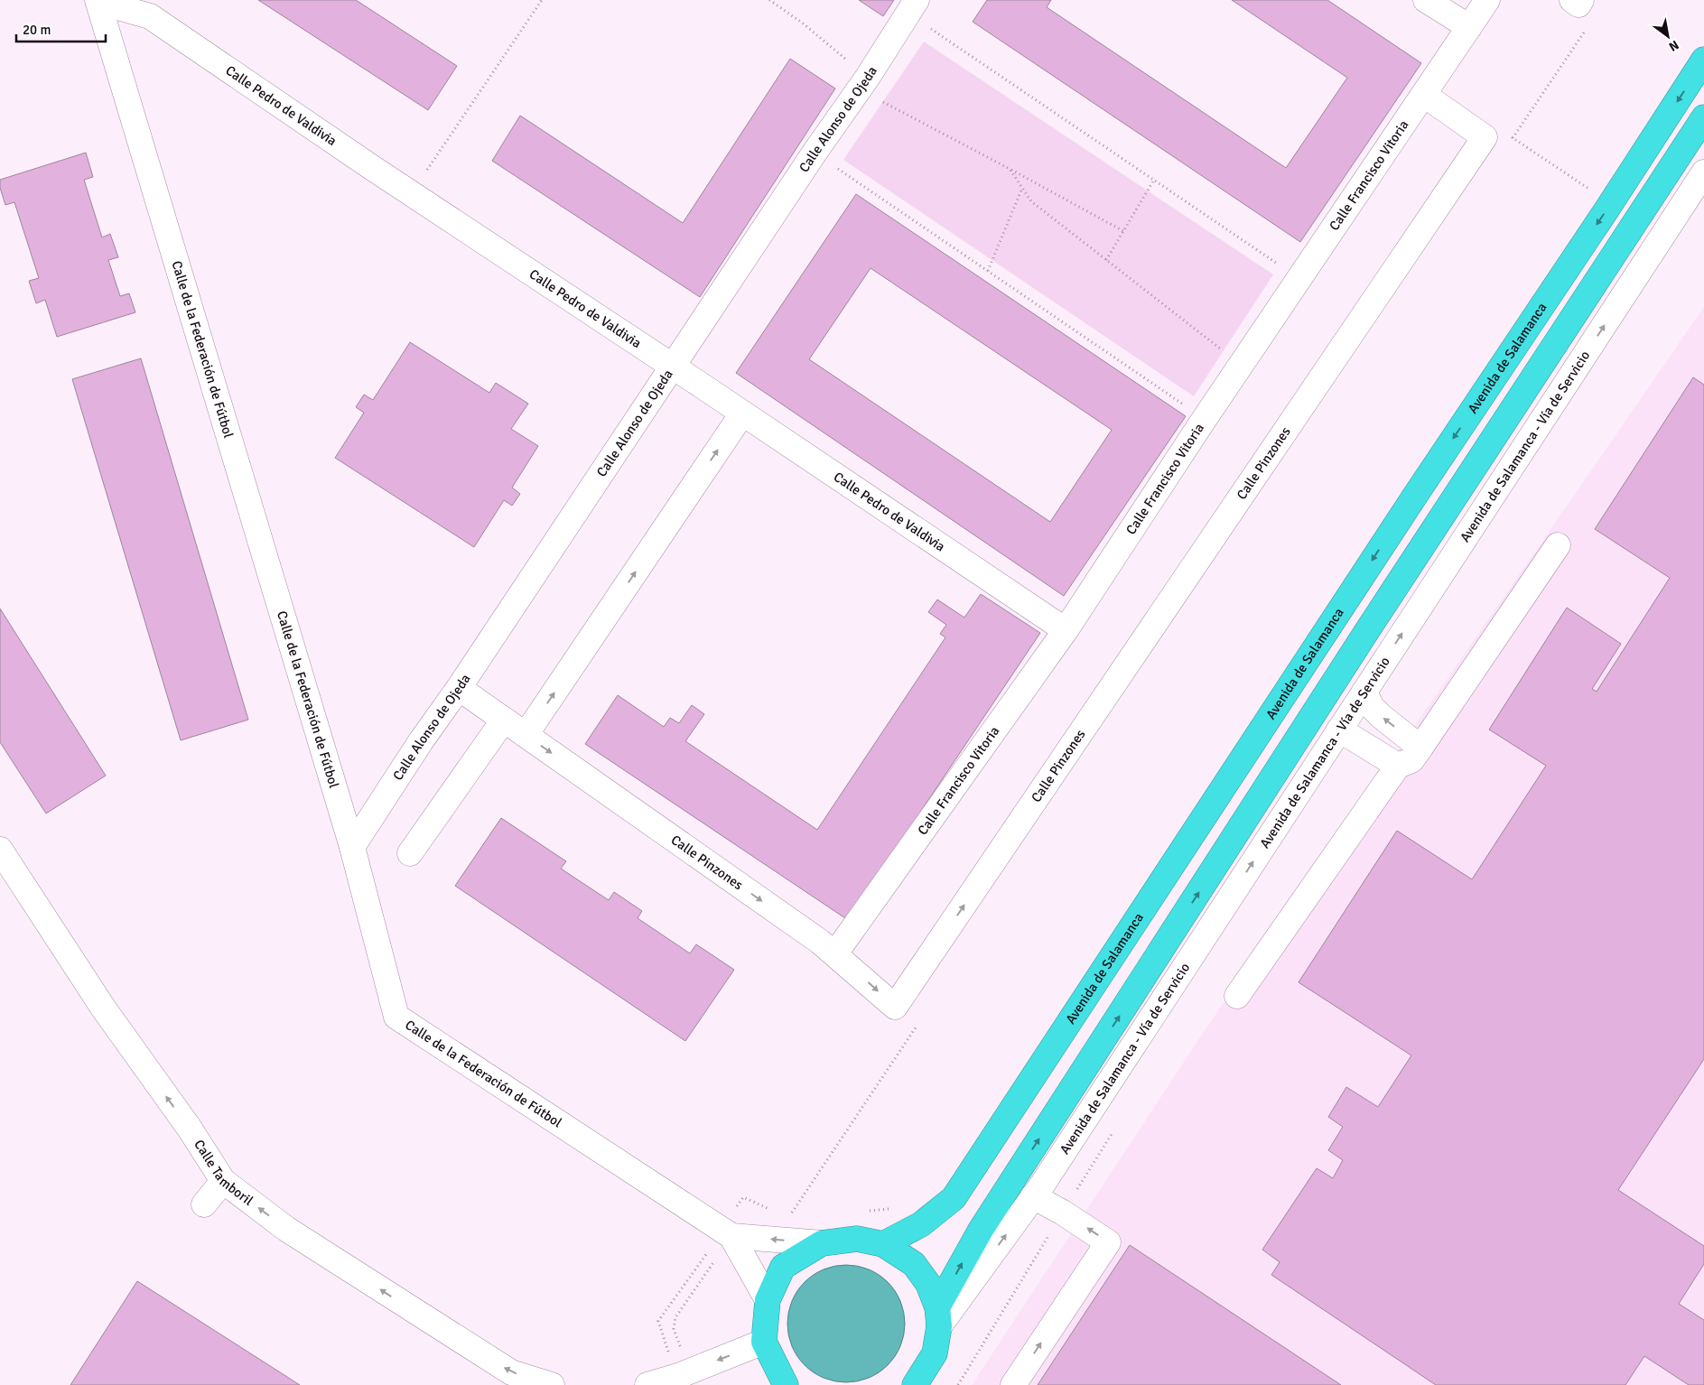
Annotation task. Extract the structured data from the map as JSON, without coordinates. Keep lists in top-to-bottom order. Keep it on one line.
{"streets":{"highway":["Avenida de Salamanca"],"street":["Calle Pedro de Valdivia","Calle Alonso de Ojeda","Calle Francisco Vitoria","Calle de la Federación de Fútbol","Avenida de Salamanca - Vía de Servicio","Calle Pinzones","Calle Tamboril"]},"crossings":[["Calle Pedro de Valdivia","Calle Alonso de Ojeda"],["Calle Pedro de Valdivia","Calle Francisco Vitoria"],["Calle Pedro de Valdivia","Calle de la Federación de Fútbol"],["Calle Alonso de Ojeda","Calle de la Federación de Fútbol"],["Calle Alonso de Ojeda","Calle Pinzones"],["Calle Francisco Vitoria","Calle Pinzones"]],"one_way":["Calle Tamboril"],"scale_bar":"20 m","north":"bottom right"}
